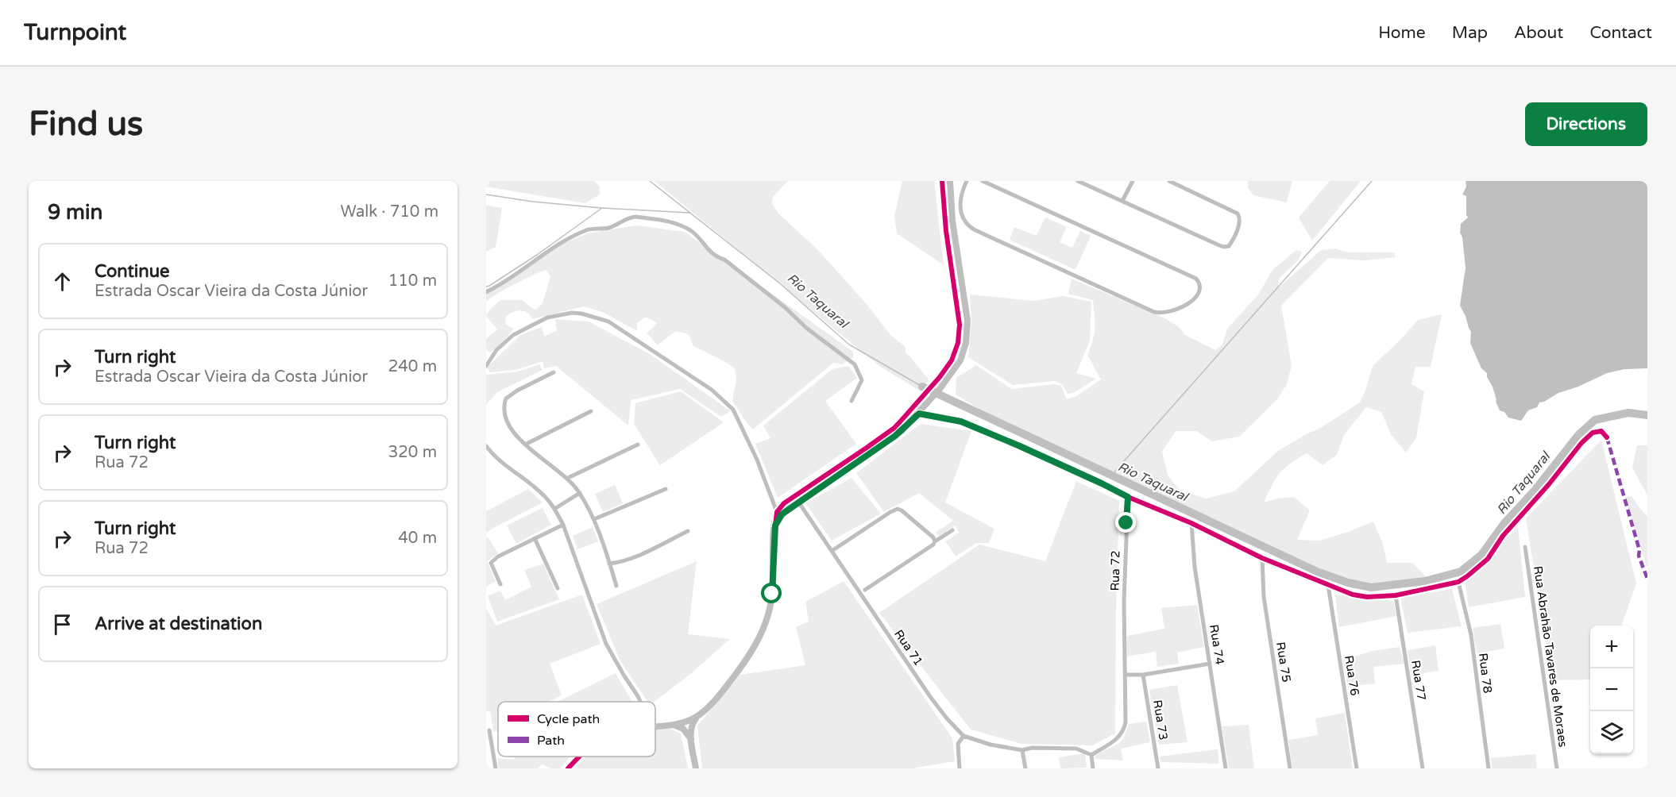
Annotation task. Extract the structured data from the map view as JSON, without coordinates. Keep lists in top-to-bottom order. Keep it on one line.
{"streets":{"street":["Rua 72","Rua 74","Rua 71","Rua Abrahão Tavares de Moraes","Rua 75","Rua 78","Rua 76","Rua 77","Rua 73"]},"crossings":[["Rua 72","Rua 71"]],"water":["Rio Taquaral"],"legend":["Cycle path","Path"],"page":{"header":"Turnpoint","nav":["Home","Map","About","Contact"],"buttons":"Directions","title":"Find us","heading":["9 min","Walk · 710 m"],"list":[["Continue","Estrada Oscar Vieira da Costa Júnior","110 m"],["Turn right","Estrada Oscar Vieira da Costa Júnior","240 m"],["Turn right","Rua 72","320 m"],["Turn right","Rua 72","40 m"],"Arrive at destination"],"map_buttons":["+","−"]}}
